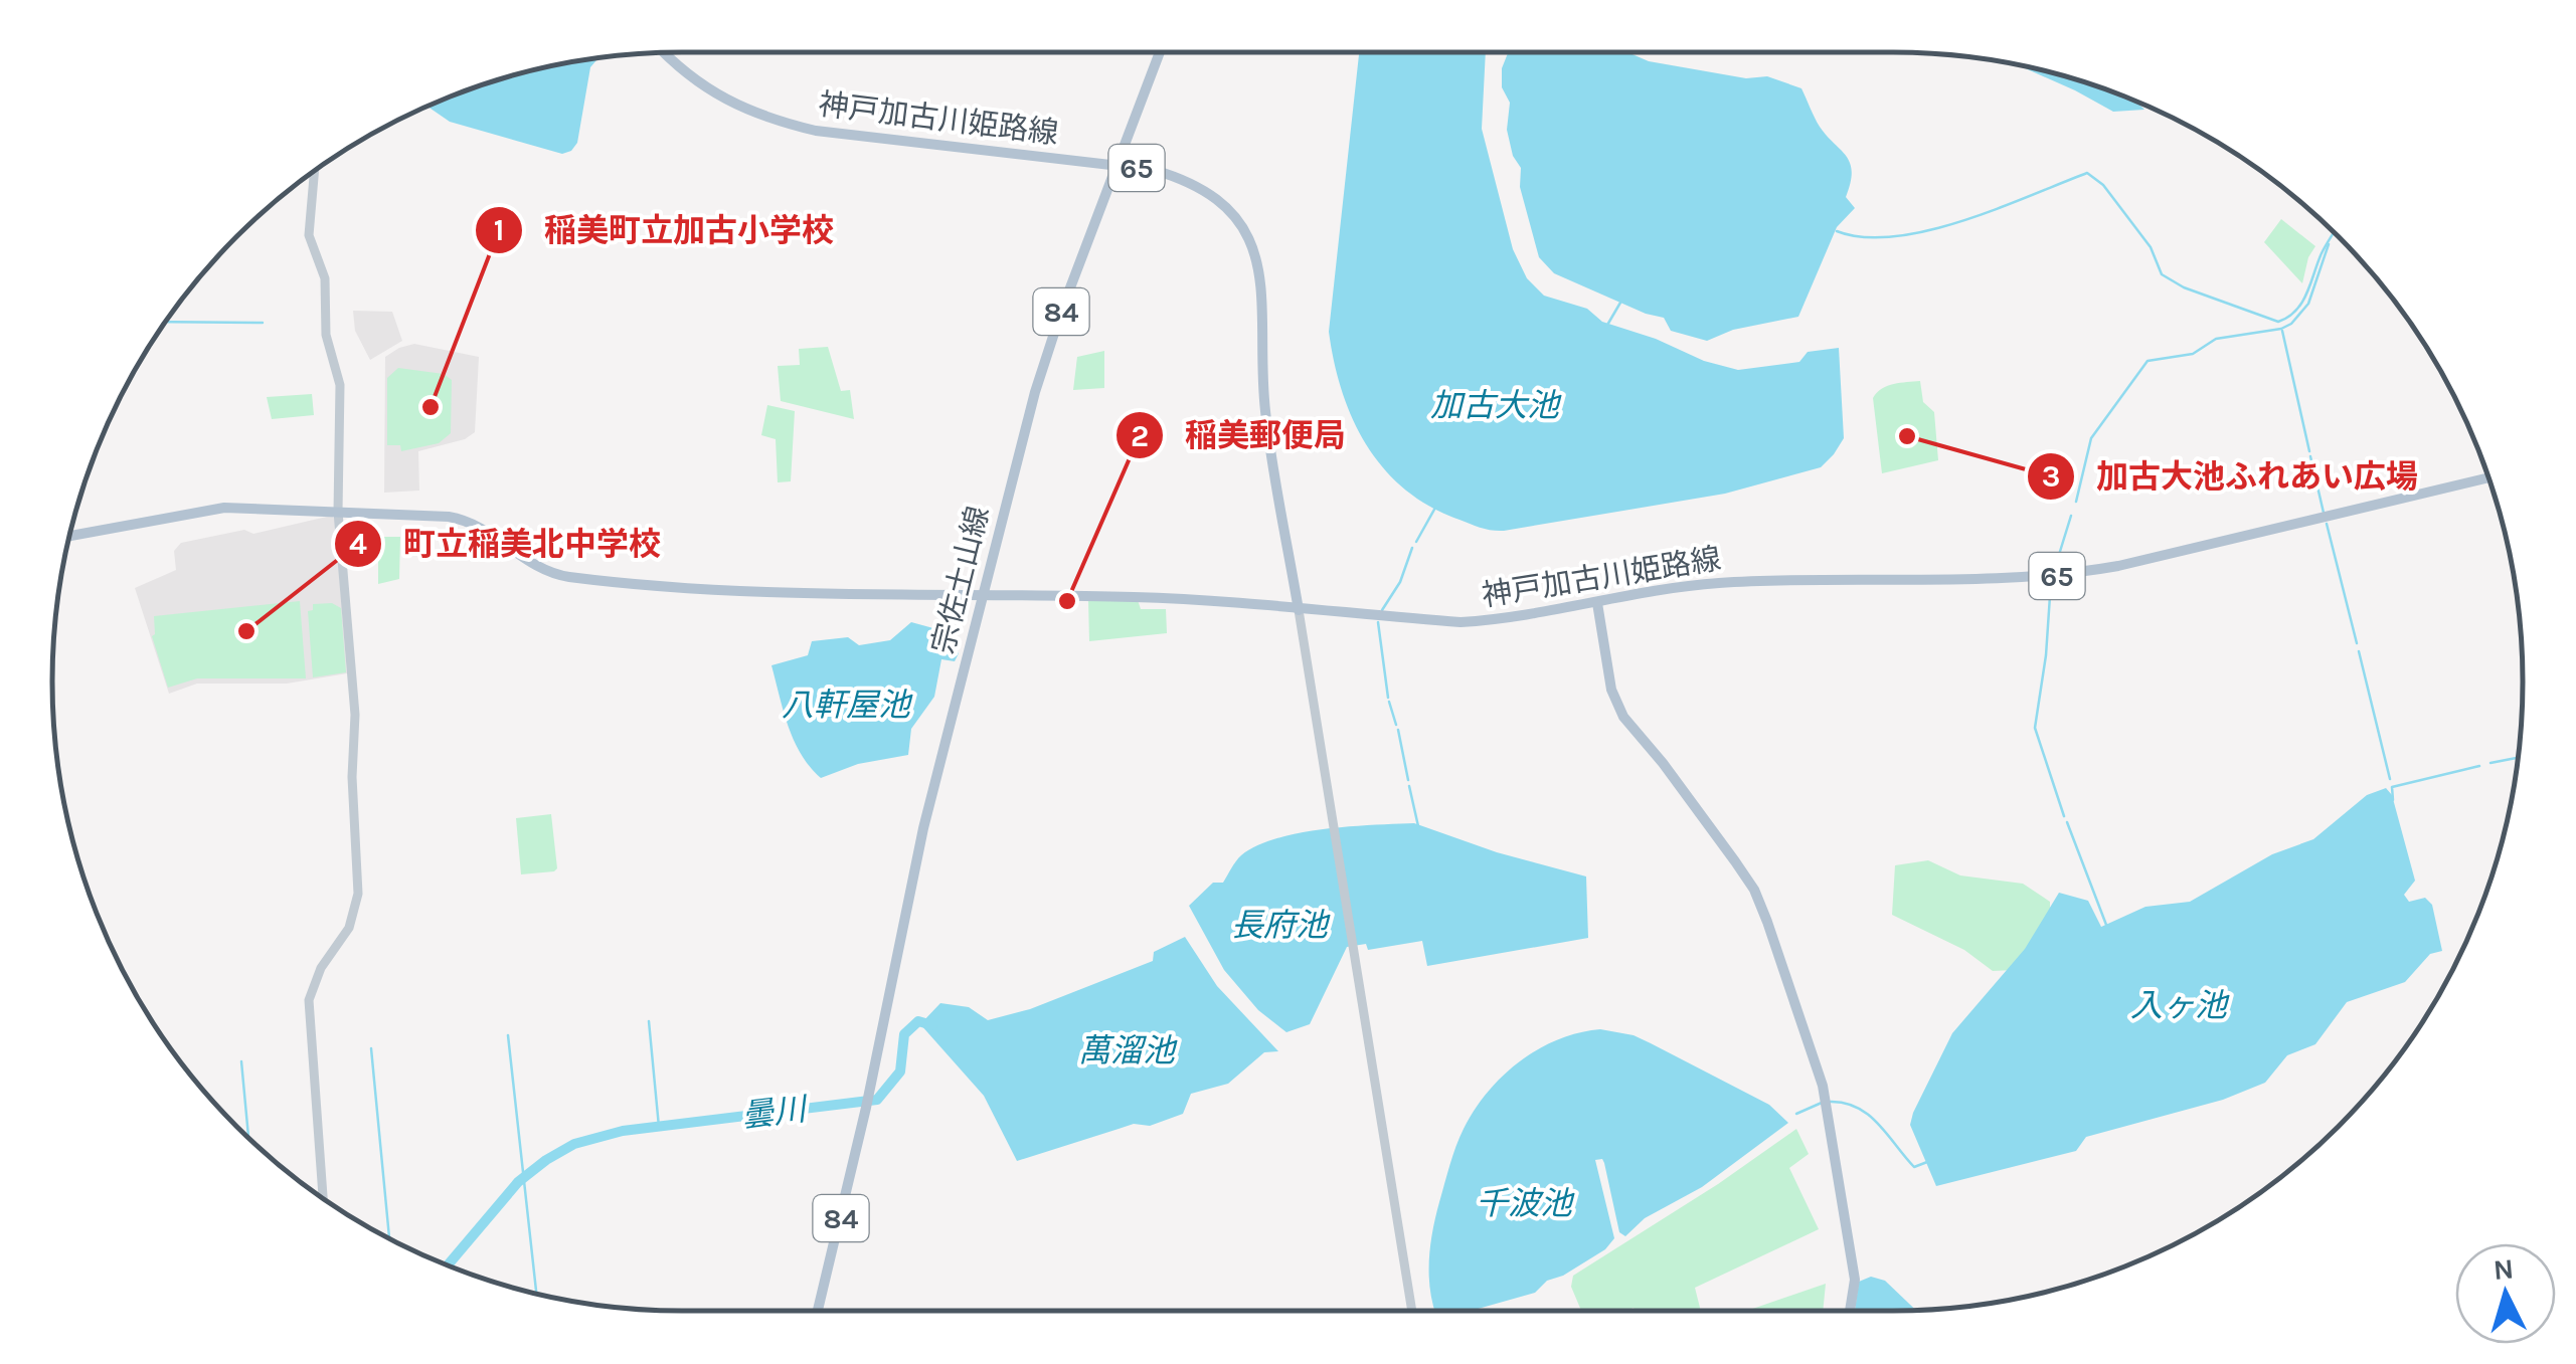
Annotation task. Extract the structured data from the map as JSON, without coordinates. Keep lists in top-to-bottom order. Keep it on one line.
{"streets":{"main road":["神戸加古川姫路線","65","84","宗佐土山線"]},"crossings":[["神戸加古川姫路線","宗佐土山線"]],"water":["加古大池","八軒屋池","長府池","入ヶ池","萬溜池","曇川","千波池"],"places":["稲美町立加古小学校","加古大池ふれあい広場","稲美郵便局","町立稲美北中学校"],"north":"top"}
